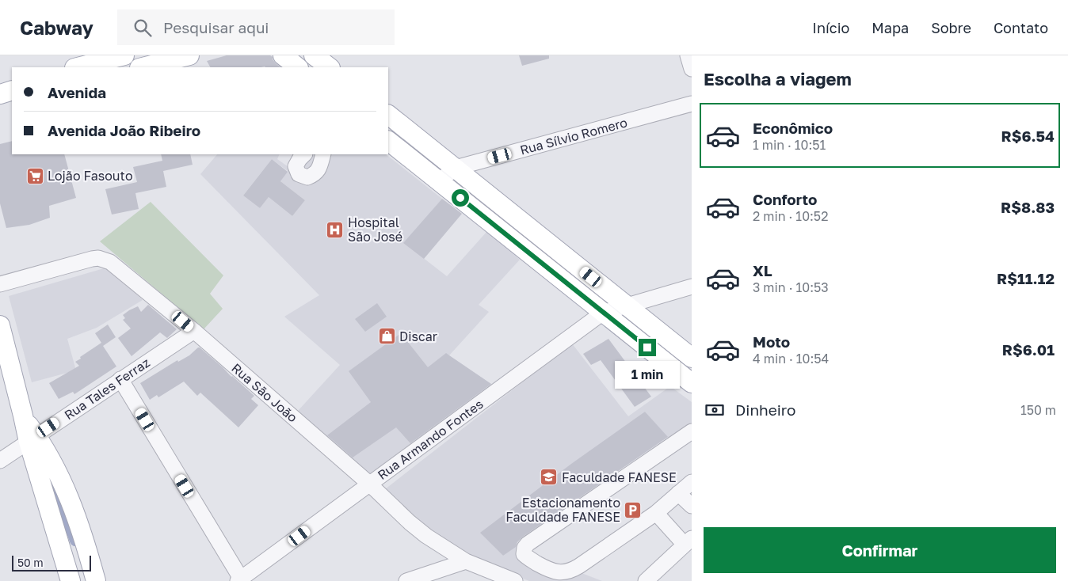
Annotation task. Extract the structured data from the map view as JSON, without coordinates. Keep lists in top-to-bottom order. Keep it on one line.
{"streets":{"street":["Rua Sílvio Romero","Rua Tales Ferraz","Rua São João","Rua Armando Fontes"]},"crossings":[["Rua Tales Ferraz","Rua São João"],["Rua São João","Rua Armando Fontes"]],"places":{"supermarket":["Lojão Fasouto"],"hospital":["Hospital São José"],"shop":["Discar"],"school or university":["Faculdade FANESE"],"parking":["Estacionamento Faculdade FANESE"]},"scale_bar":"50 m","page":{"header":"Cabway","search":"Pesquisar aqui","nav":["Início","Mapa","Sobre","Contato"],"heading":"Escolha a viagem","banner":["Avenida","Avenida João Ribeiro"],"list":[{"name":"Econômico","note":"1 min · 10:51","value":"R$6.54"},{"name":"Conforto","note":"2 min · 10:52","value":"R$8.83"},{"name":"XL","note":"3 min · 10:53","value":"R$11.12"},{"name":"Moto","note":"4 min · 10:54","value":"R$6.01"}],"bubble":"1 min","pay":["Dinheiro","150 m"],"buttons":"Confirmar","scale":"50 m"}}
